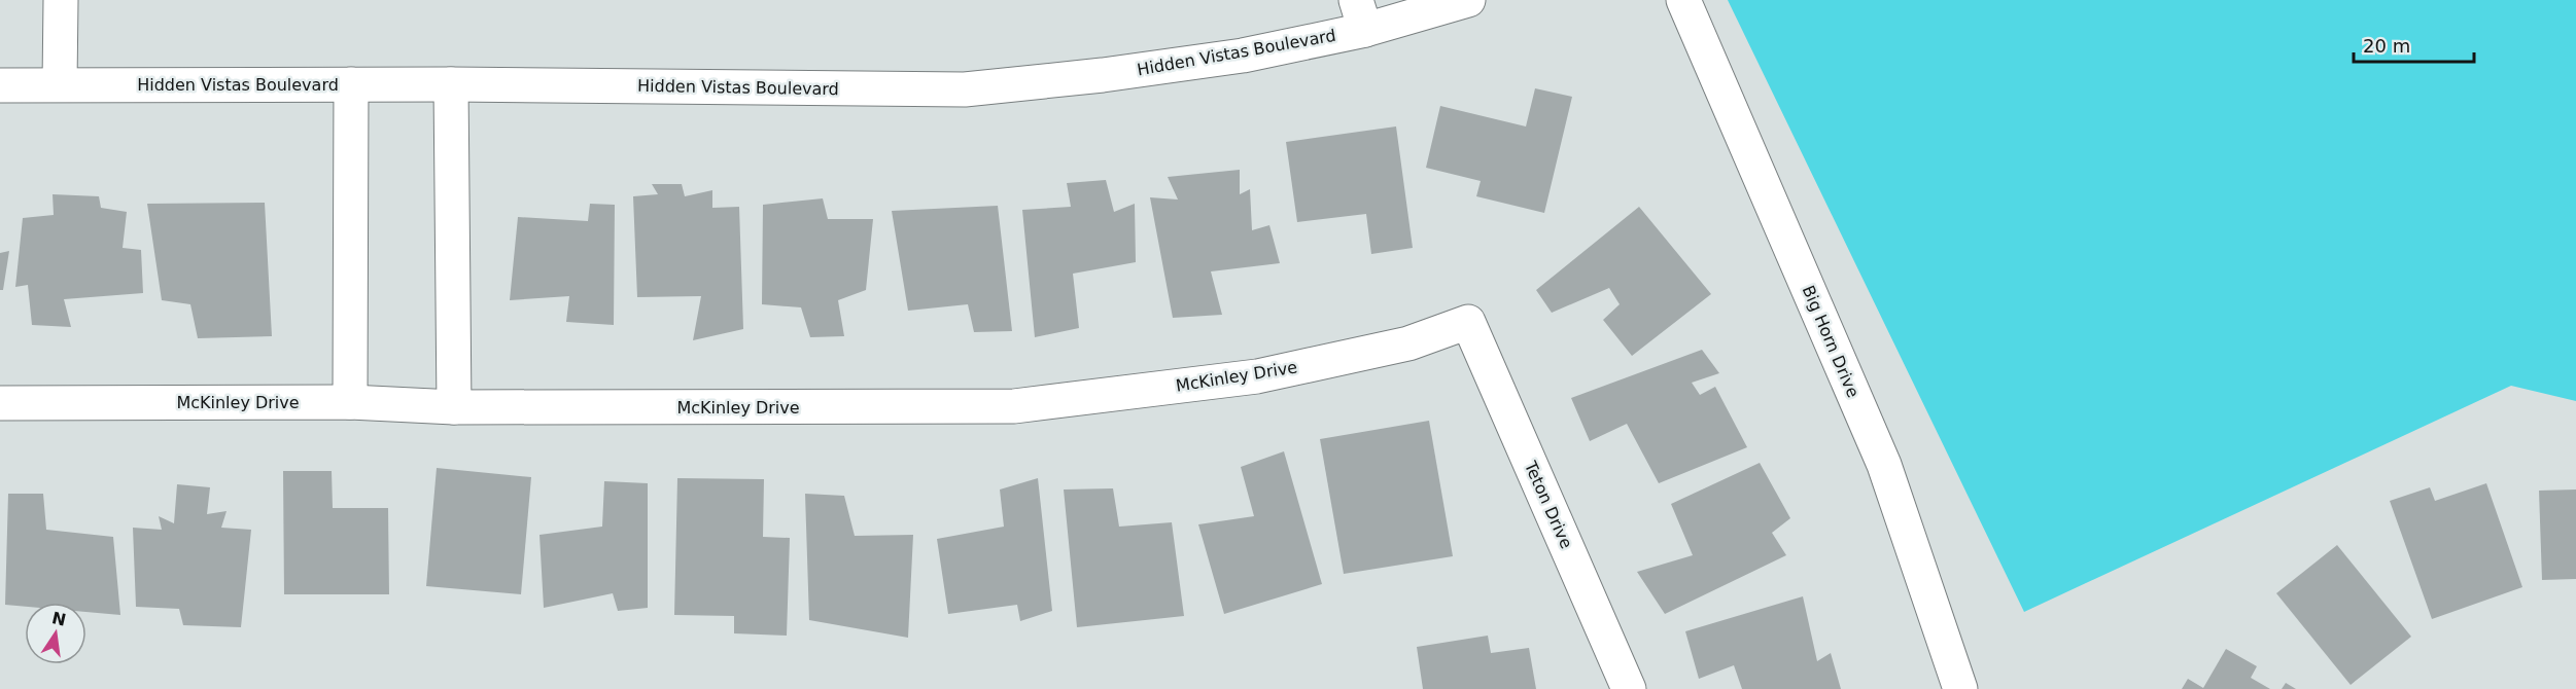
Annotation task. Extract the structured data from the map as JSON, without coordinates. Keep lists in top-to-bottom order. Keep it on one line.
{"streets":{"street":["Hidden Vistas Boulevard","Big Horn Drive","McKinley Drive","Teton Drive"]},"crossings":[["McKinley Drive","Teton Drive"]],"scale_bar":"20 m","north":"top"}
